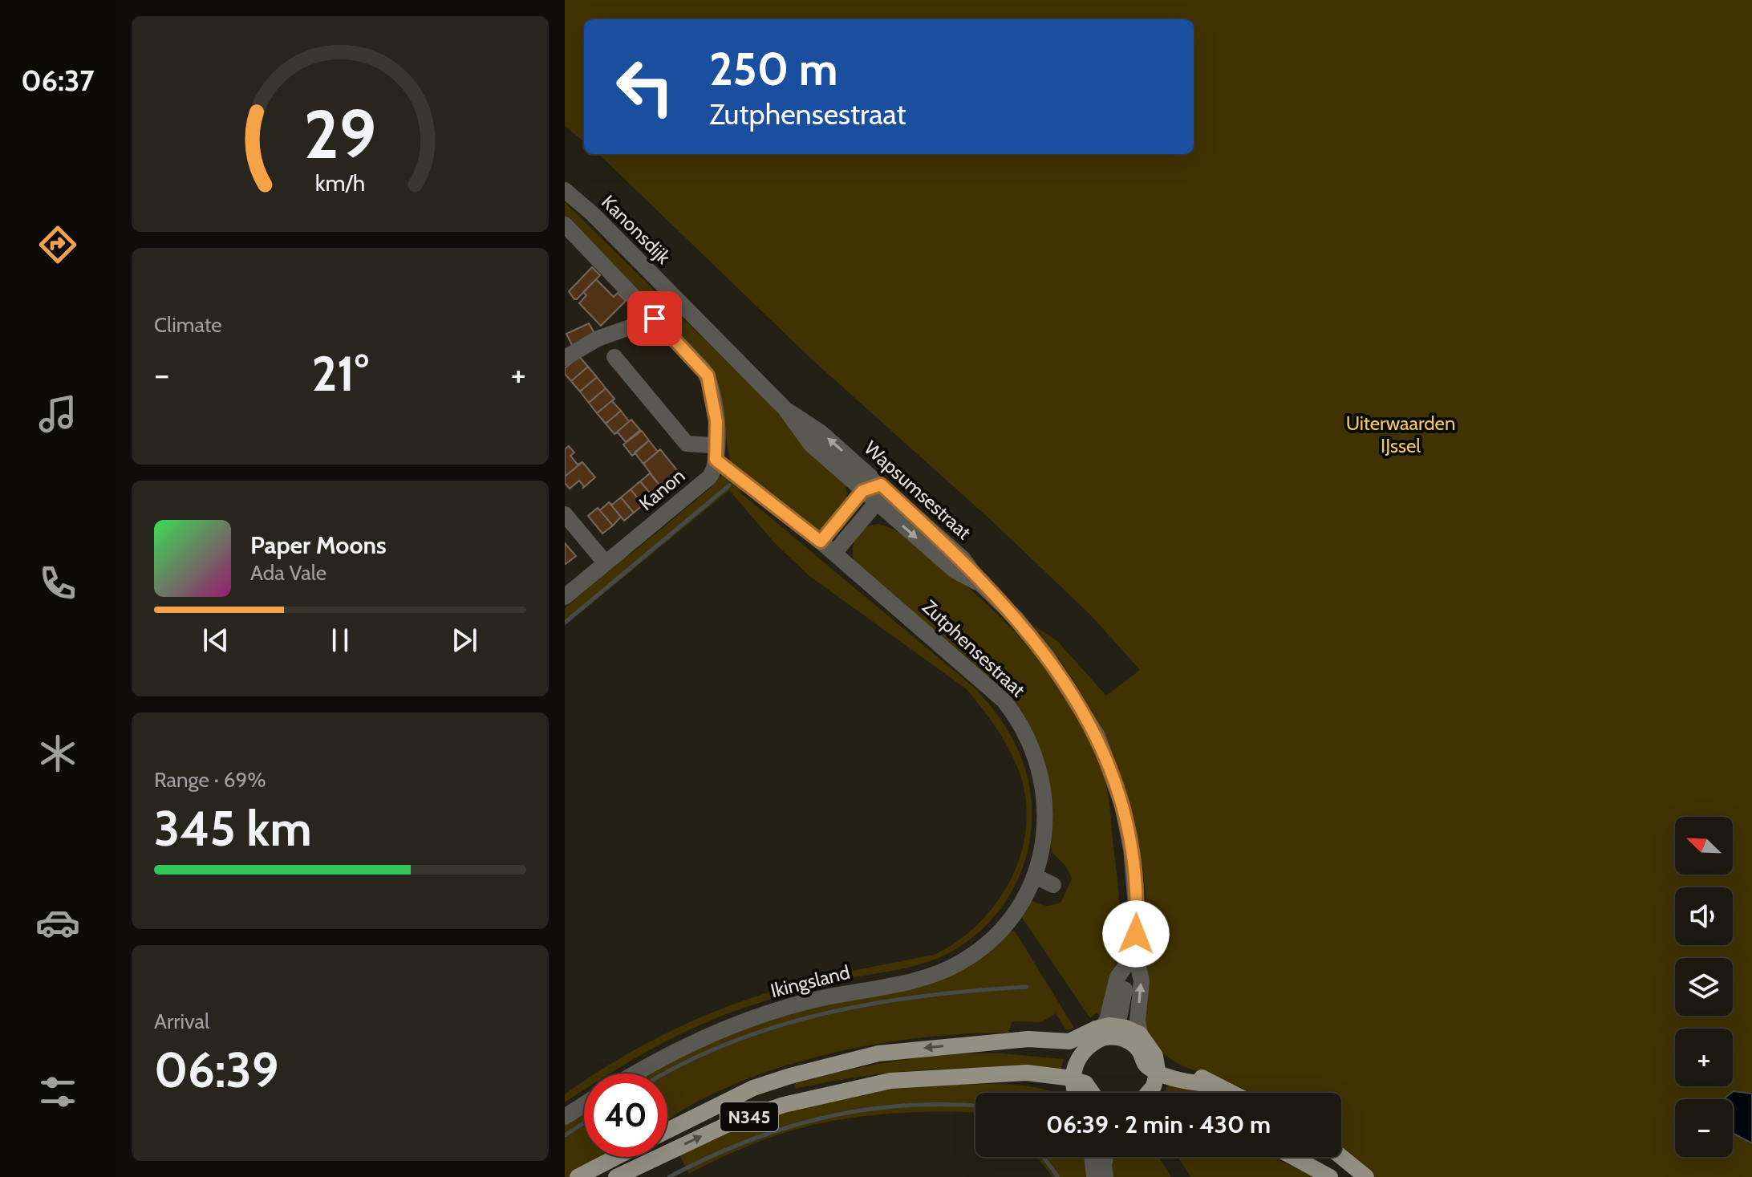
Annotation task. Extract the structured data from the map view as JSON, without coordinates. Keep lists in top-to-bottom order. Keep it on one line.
{"streets":{"main road":["N345"],"street":["Kanonsdijk","Kanon","Wapsumsestraat","Zutphensestraat","Ikingsland"]},"crossings":[["Kanonsdijk","Wapsumsestraat"],["Kanon","Zutphensestraat"],["Zutphensestraat","Ikingsland"]],"parks":["Uiterwaarden IJssel"],"north":"top left","page":{"tabs":"06:37","turn":["250 m","Zutphensestraat"],"tile":["Climate",["Range · 69%","345 km"],["Arrival","06:39"]],"heat":["−","21°","+"],"song":["Paper Moons","Ada Vale"],"map_buttons":["+","−"],"limit":"40","trip":"06:39 · 2 min · 430 m","gauge":["29","km/h"]}}
